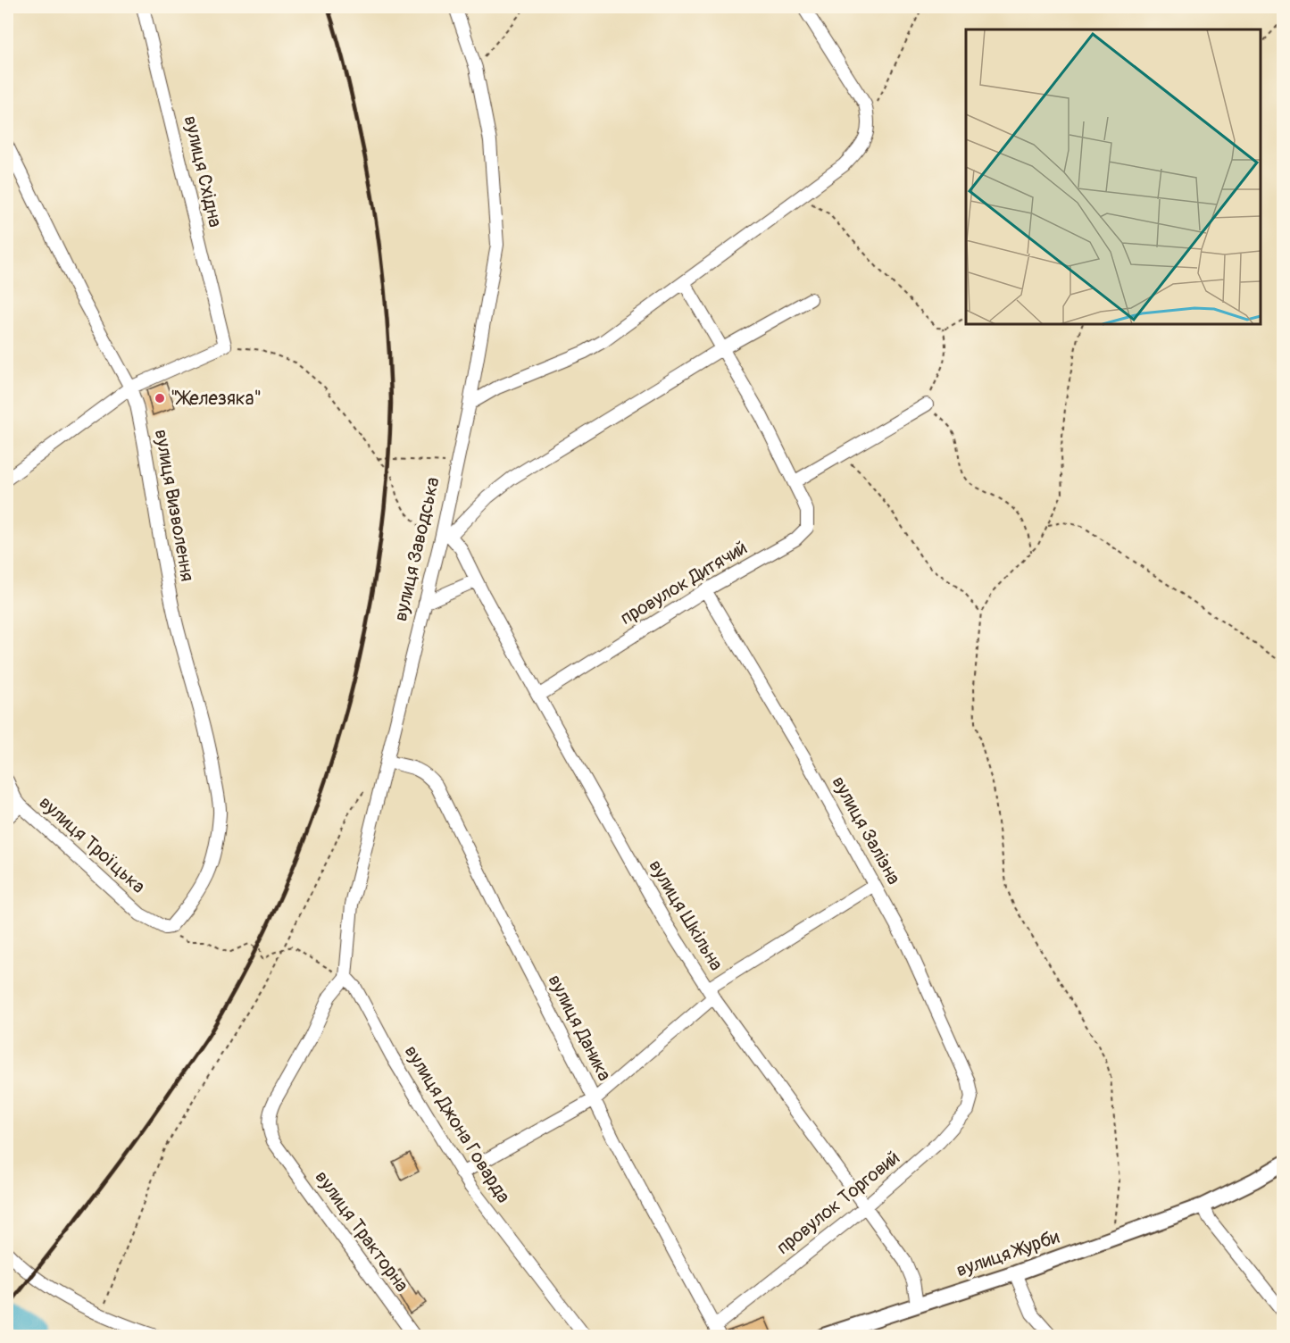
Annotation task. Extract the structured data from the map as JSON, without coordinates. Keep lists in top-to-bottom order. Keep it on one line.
{"streets":{"street":["вулиця Східна","вулиця Визволення","вулиця Заводська","провулок Дитячий","вулиця Залізна","вулиця Троїцька","вулиця Шкільна","вулиця Даника","вулиця Джона Говарда","провулок Торговий","вулиця Тракторна","вулиця Журби"]},"crossings":[["вулиця Визволення","вулиця Троїцька"],["вулиця Заводська","вулиця Шкільна"],["вулиця Заводська","вулиця Даника"],["вулиця Заводська","вулиця Джона Говарда"],["вулиця Заводська","вулиця Тракторна"],["провулок Дитячий","вулиця Залізна"],["провулок Дитячий","вулиця Шкільна"],["вулиця Залізна","провулок Торговий"],["вулиця Шкільна","провулок Торговий"],["вулиця Шкільна","вулиця Журби"],["вулиця Даника","провулок Торговий"],["вулиця Джона Говарда","вулиця Тракторна"]],"places":["\"Железяка\""]}
